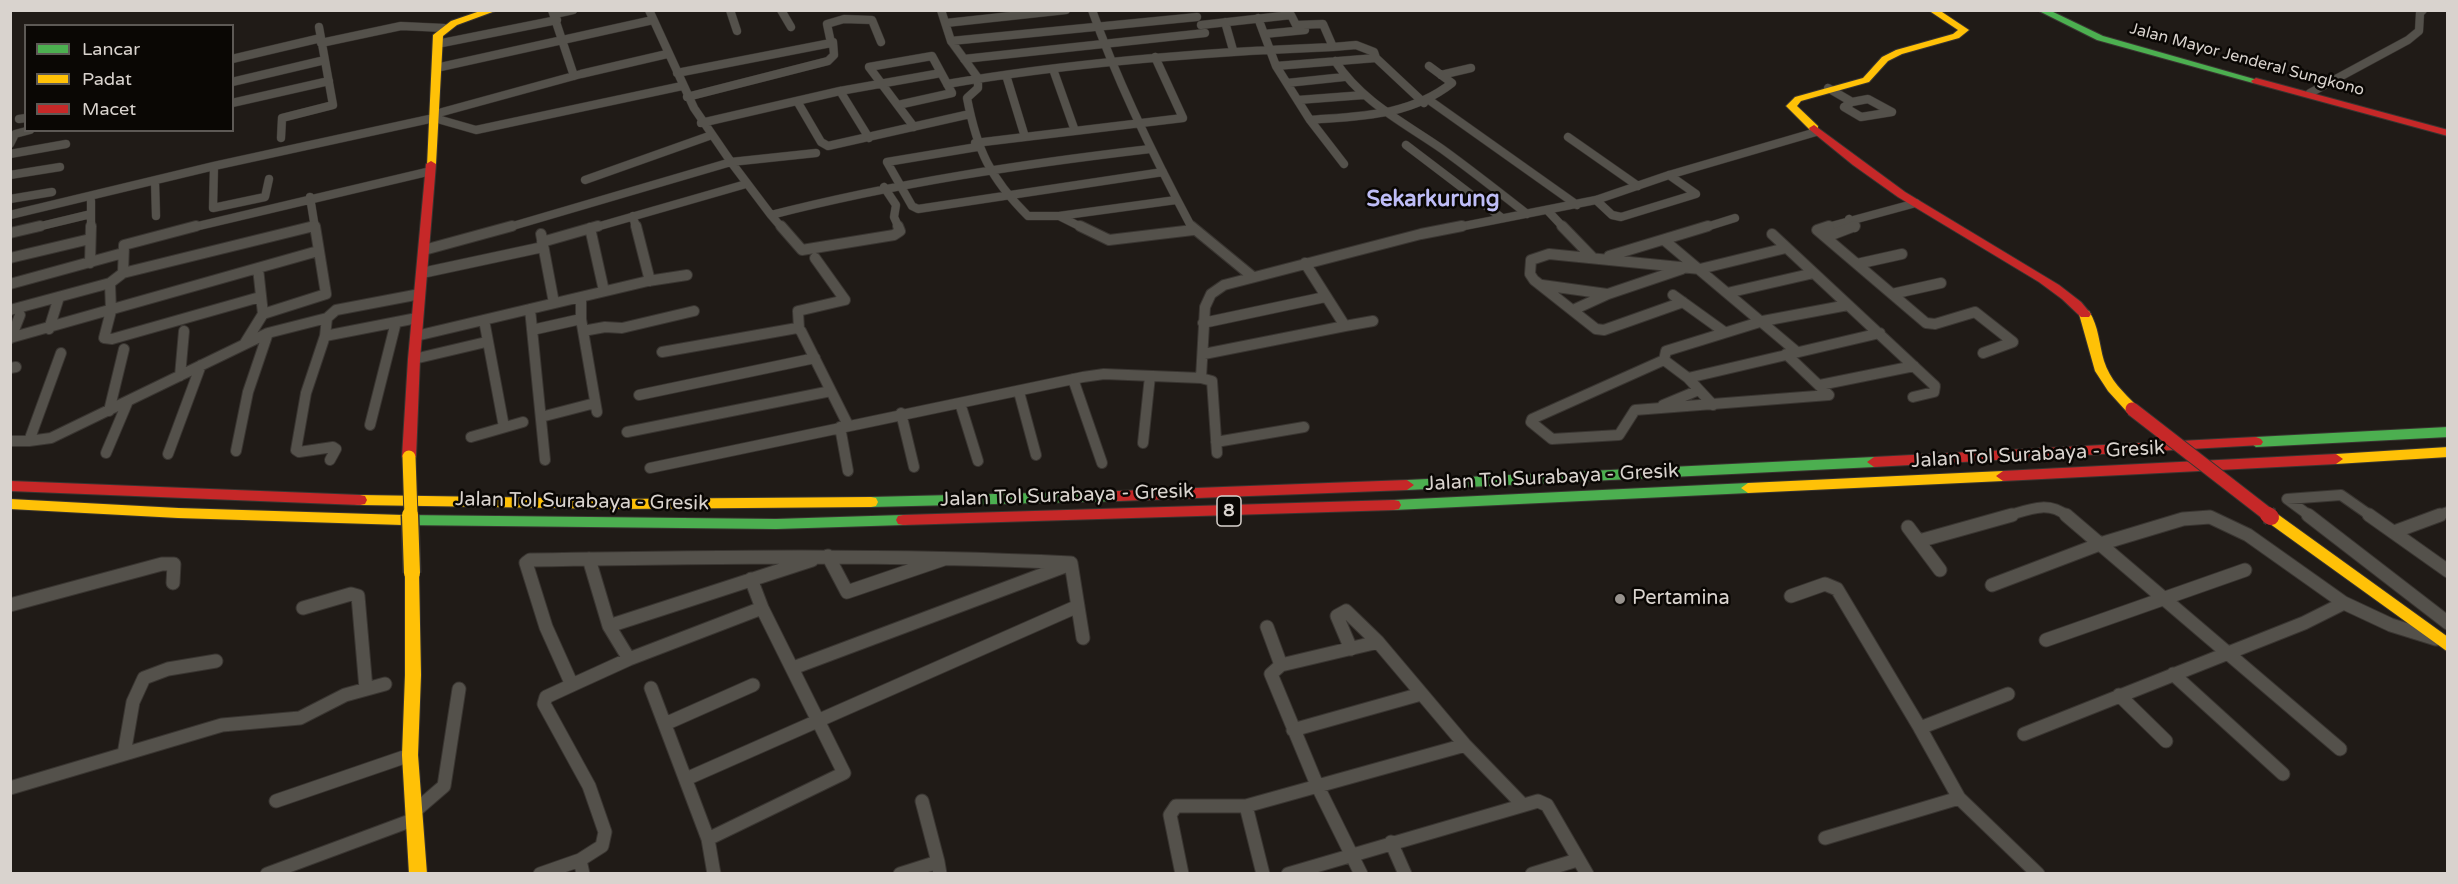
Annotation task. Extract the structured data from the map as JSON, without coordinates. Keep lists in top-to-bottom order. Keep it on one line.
{"streets":{"main road":["Jalan Mayor Jenderal Sungkono","Jalan Tol Surabaya - Gresik","8"]},"districts":["Sekarkurung"],"places":["Pertamina"],"legend":["Lancar","Padat","Macet"]}
